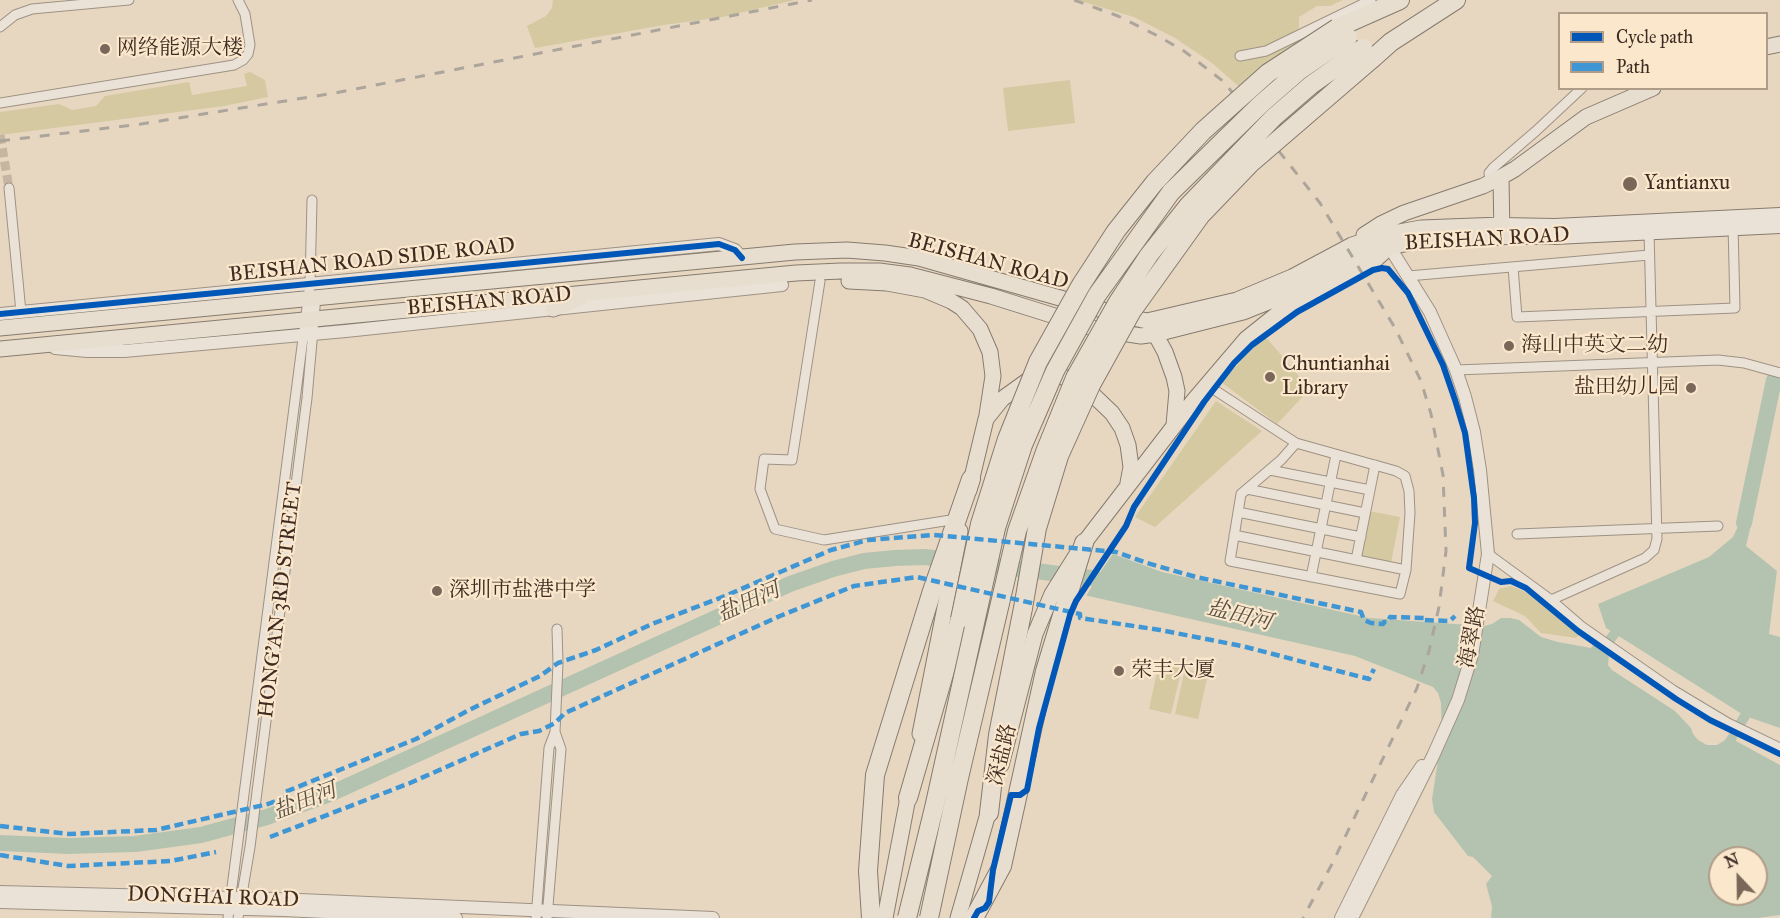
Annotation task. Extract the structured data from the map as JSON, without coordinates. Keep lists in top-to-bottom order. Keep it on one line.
{"streets":{"main road":["BEISHAN ROAD","深盐路"],"street":["BEISHAN ROAD SIDE ROAD","HONG'AN 3RD STREET","海翠路","DONGHAI ROAD"]},"crossings":[["BEISHAN ROAD","BEISHAN ROAD SIDE ROAD"],["BEISHAN ROAD","HONG'AN 3RD STREET"],["BEISHAN ROAD","海翠路"],["BEISHAN ROAD SIDE ROAD","HONG'AN 3RD STREET"],["HONG'AN 3RD STREET","DONGHAI ROAD"]],"water":["盐田河"],"places":["网络能源大楼","Yantianxu","海山中英文二幼","Chuntianhai Library","盐田幼儿园","深圳市盐港中学","荣丰大厦"],"legend":["Cycle path","Path"],"north":"top"}
